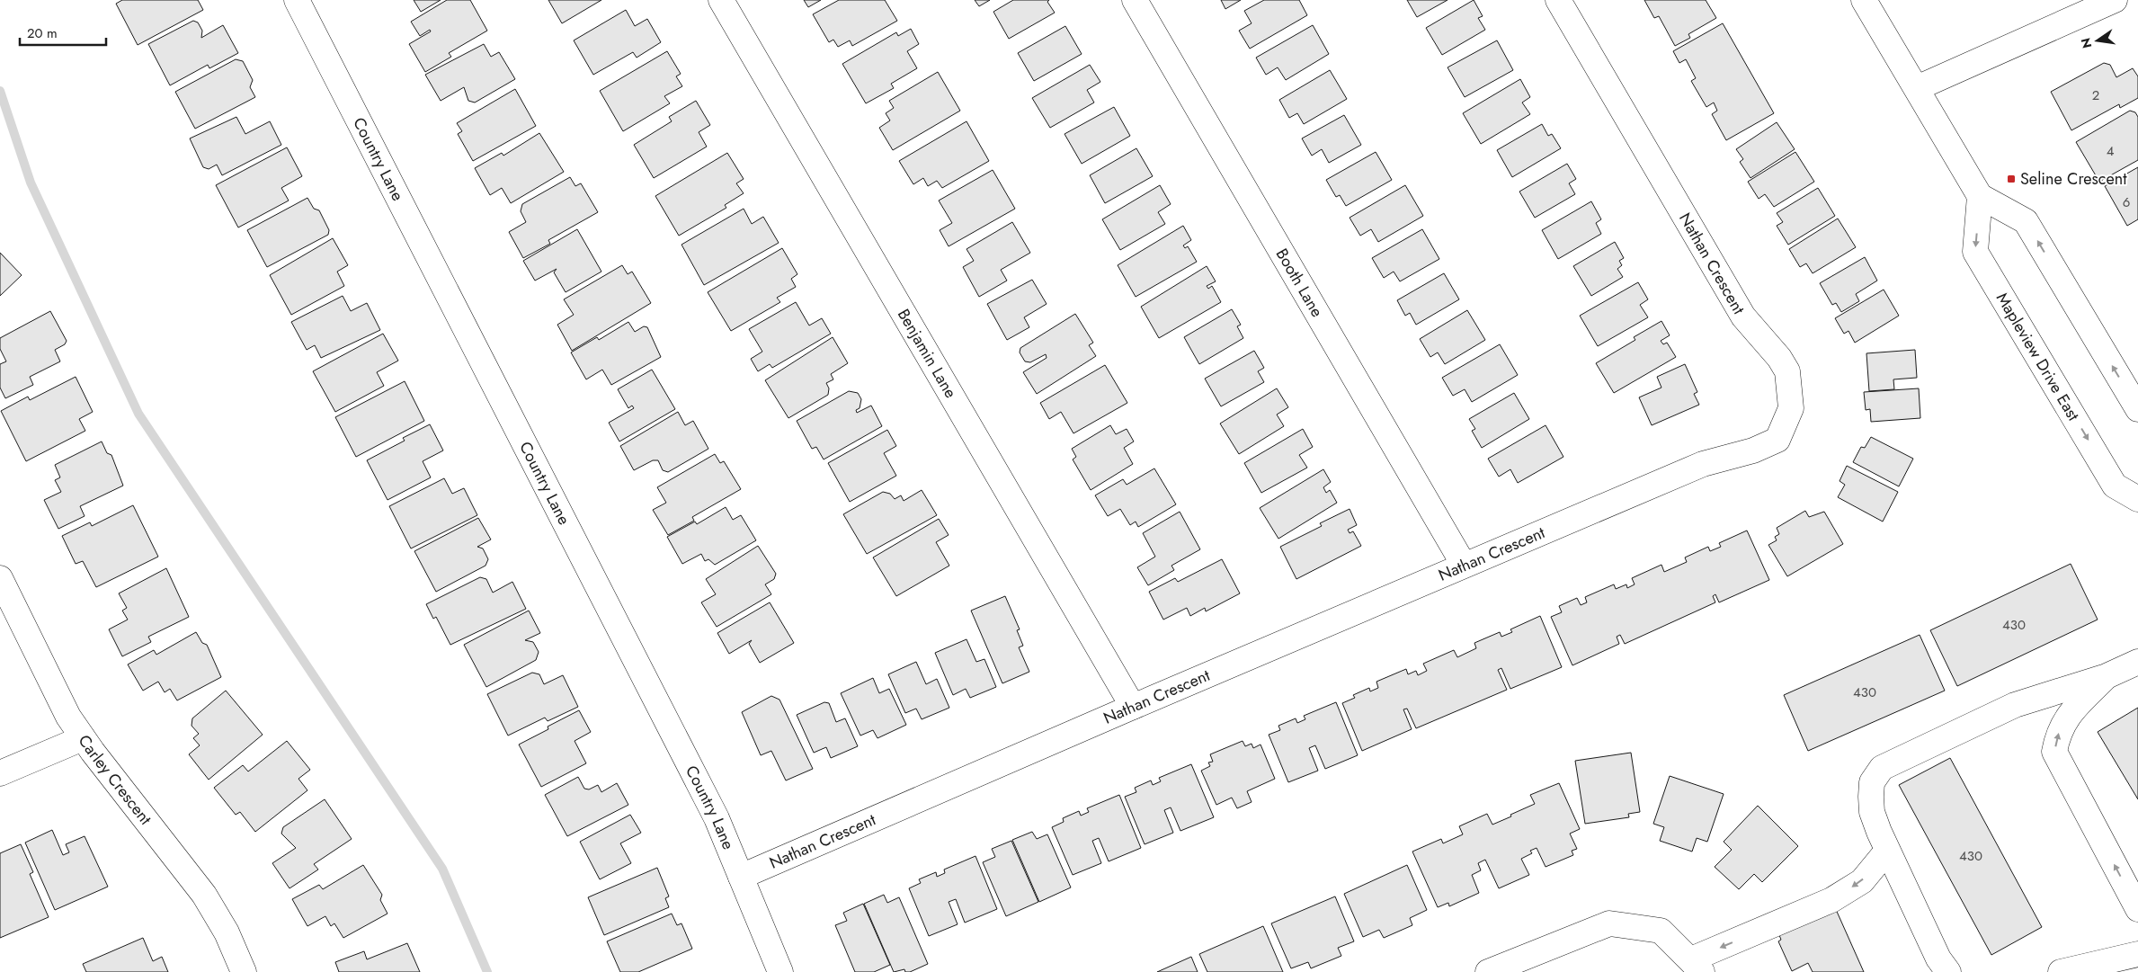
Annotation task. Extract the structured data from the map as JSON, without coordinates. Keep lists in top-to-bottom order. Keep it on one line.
{"streets":{"street":["Country Lane","Nathan Crescent","Booth Lane","Benjamin Lane","Mapleview Drive East","Carley Crescent"]},"crossings":[["Country Lane","Nathan Crescent"],["Nathan Crescent","Booth Lane"],["Nathan Crescent","Benjamin Lane"]],"places":{"transit":["Seline Crescent"]},"house_numbers":["2","4","6","430","430","430"],"scale_bar":"20 m","north":"left"}
